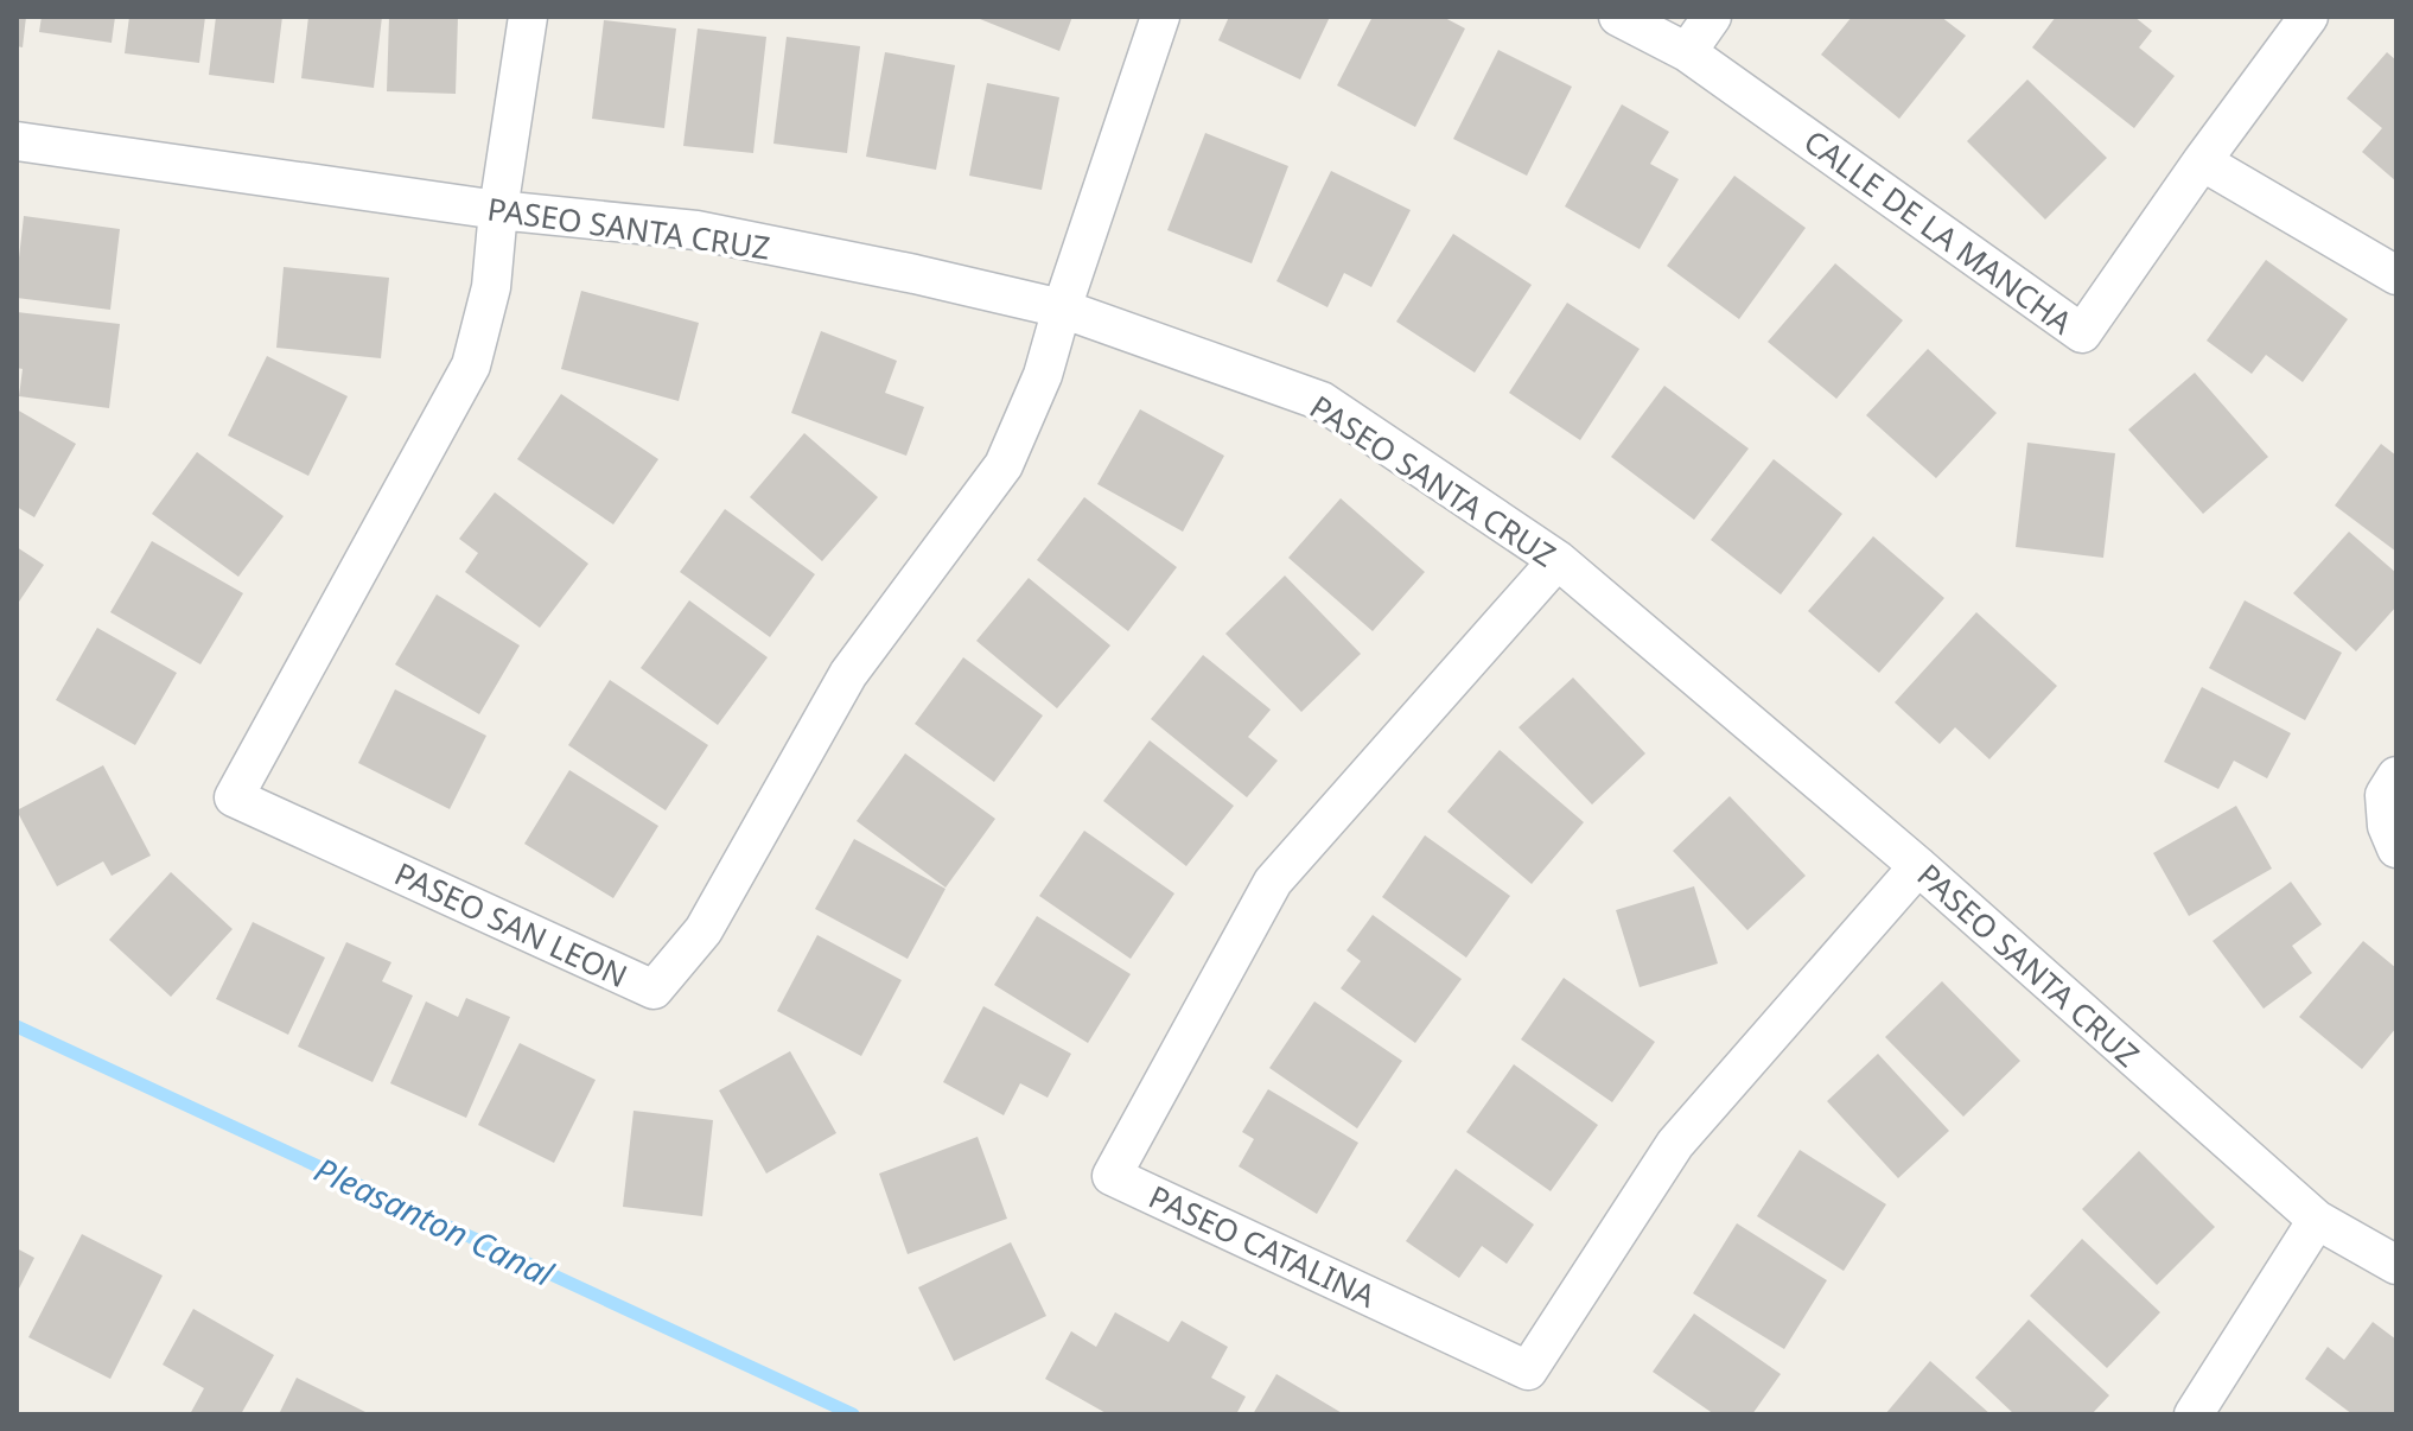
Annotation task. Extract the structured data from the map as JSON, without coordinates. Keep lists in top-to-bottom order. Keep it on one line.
{"streets":{"street":["PASEO SANTA CRUZ","CALLE DE LA MANCHA","PASEO SAN LEON","PASEO CATALINA"]},"crossings":[["PASEO SANTA CRUZ","PASEO SAN LEON"],["PASEO SANTA CRUZ","PASEO CATALINA"]],"water":["Pleasanton Canal"]}
